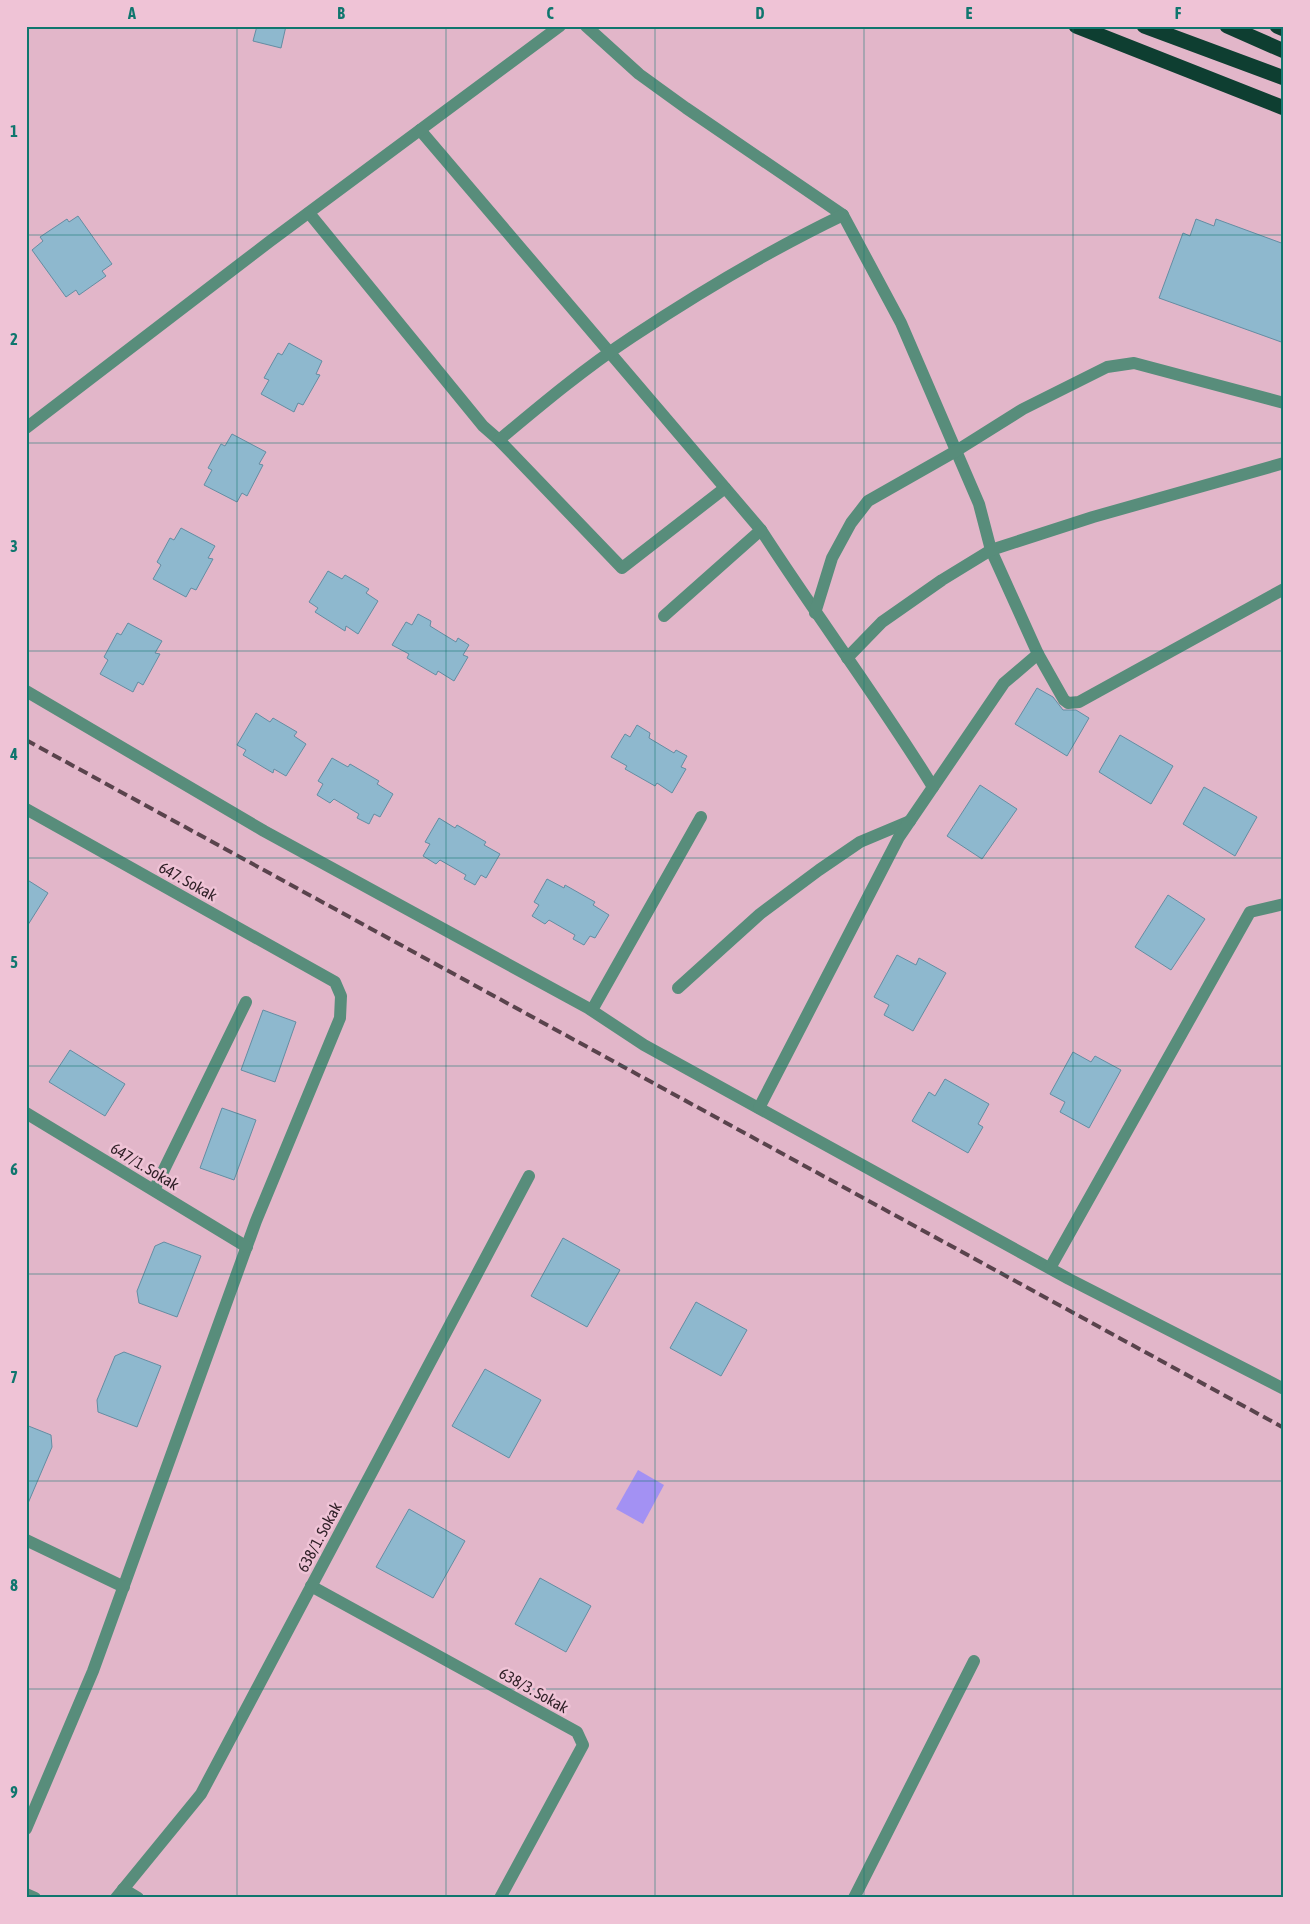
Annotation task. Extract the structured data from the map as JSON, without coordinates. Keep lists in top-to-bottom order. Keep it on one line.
{"streets":{"street":["647. Sokak","647/1. Sokak","638/1. Sokak","638/3. Sokak"]},"crossings":[["647. Sokak","647/1. Sokak"],["638/1. Sokak","638/3. Sokak"]],"grid":{"columns":["A","B","C","D","E","F"],"rows":["1","2","3","4","5","6","7","8","9"]}}
